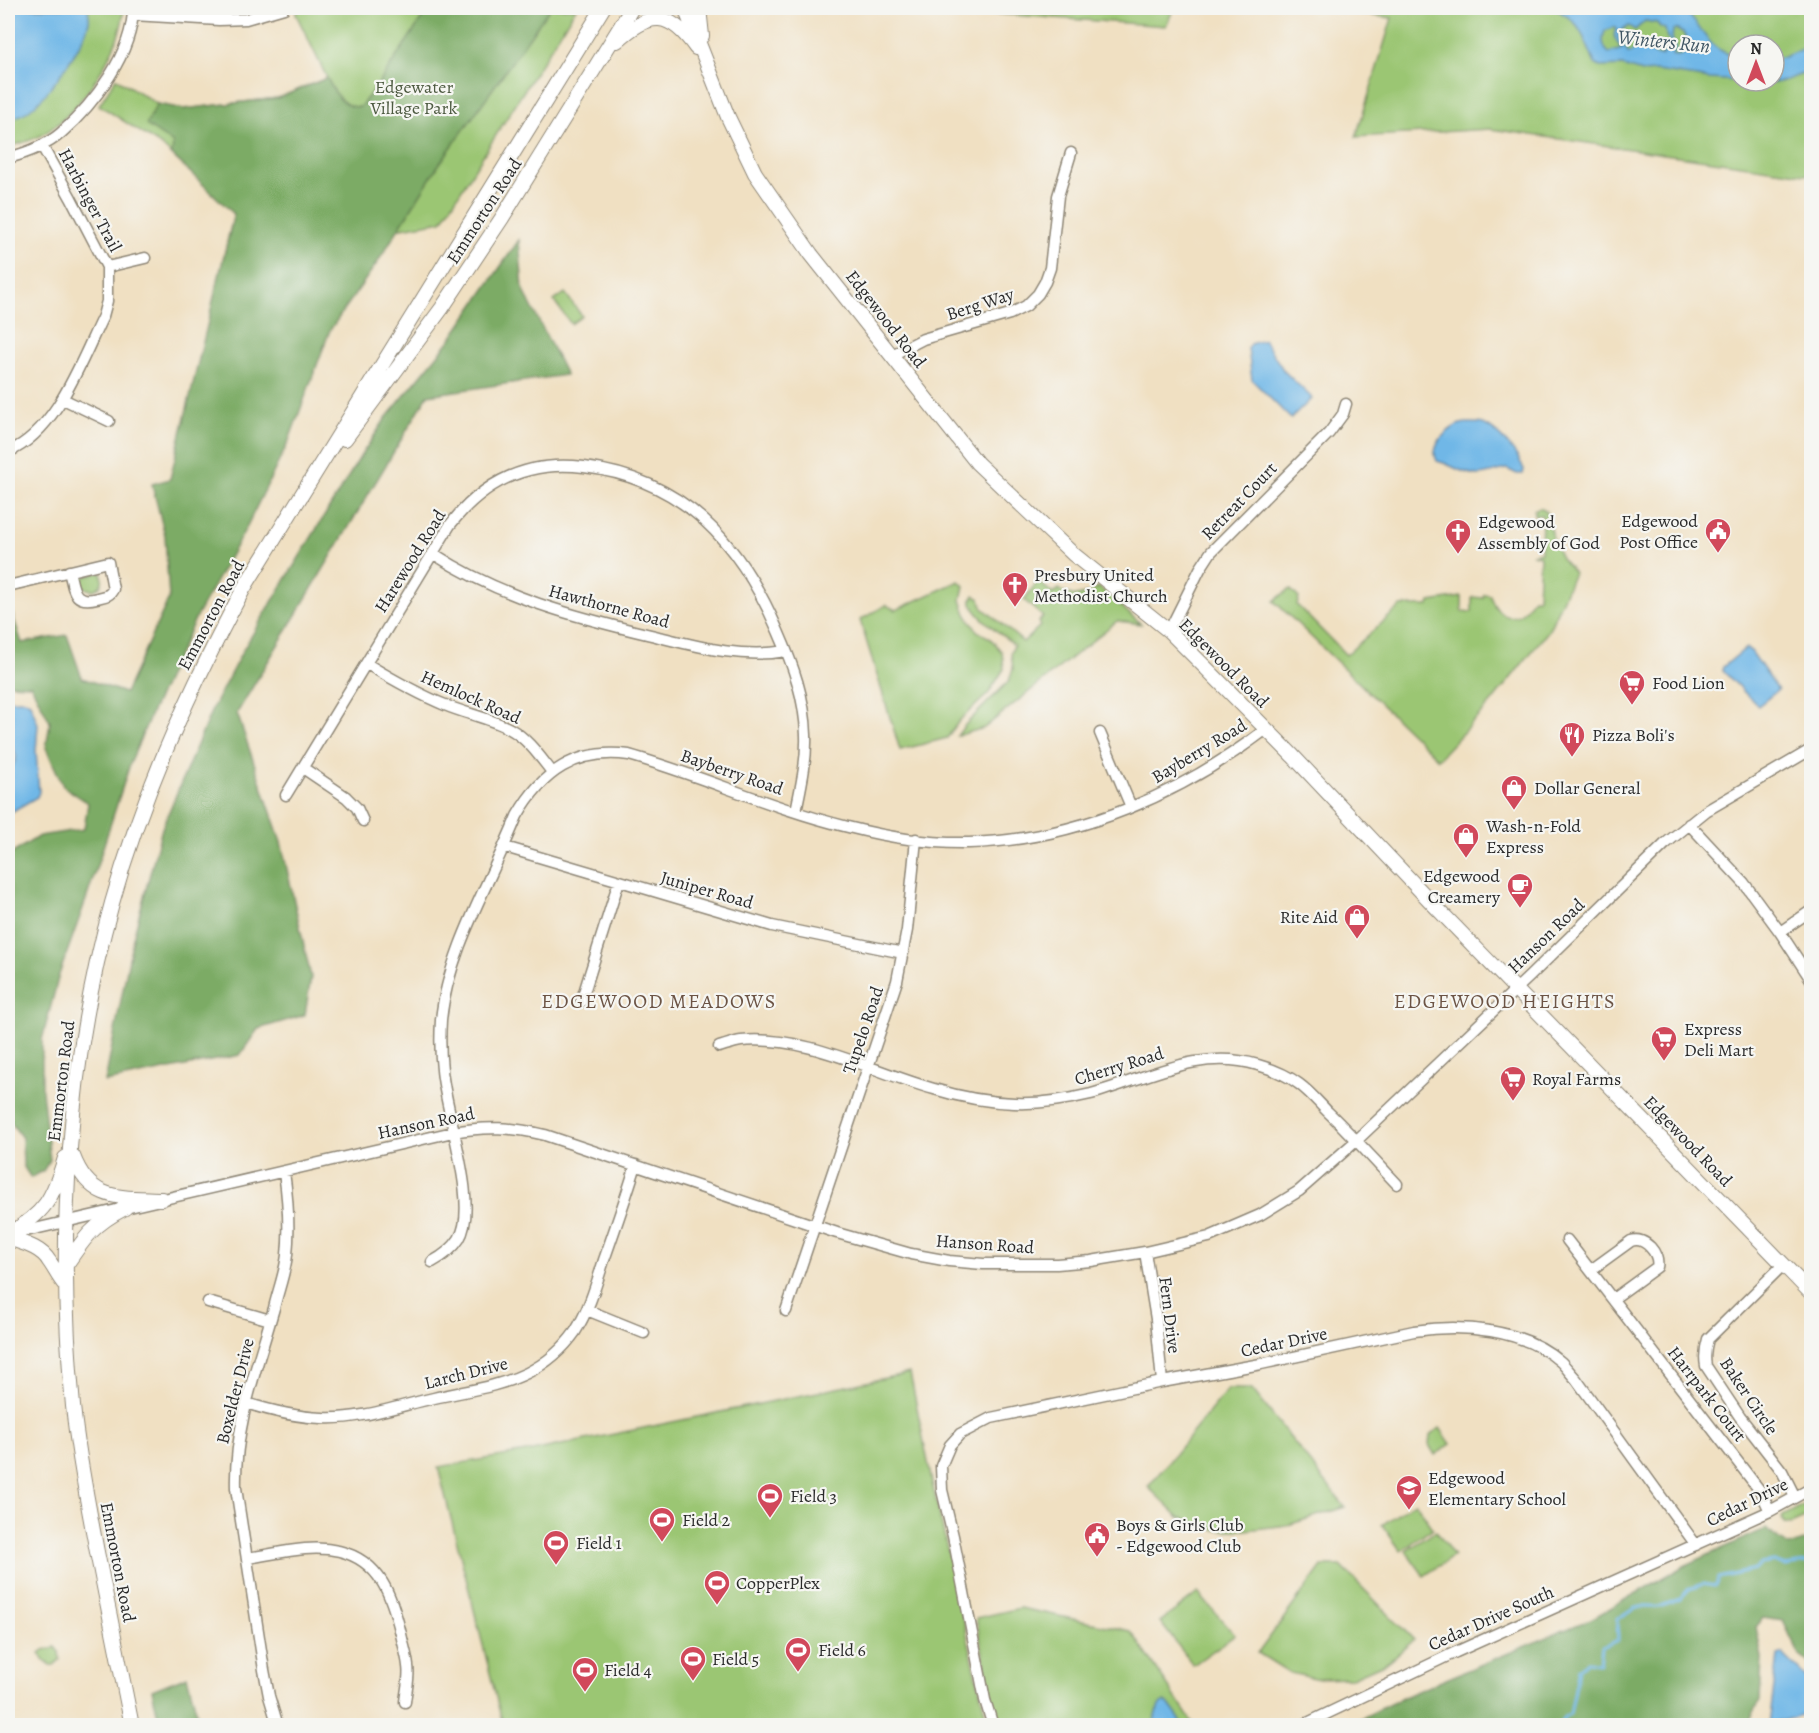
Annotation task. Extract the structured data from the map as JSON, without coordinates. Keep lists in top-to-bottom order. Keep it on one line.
{"streets":{"main road":["Emmorton Road","Edgewood Road"],"street":["Harbinger Trail","Berg Way","Retreat Court","Harewood Road","Hawthorne Road","Hemlock Road","Bayberry Road","Juniper Road","Hanson Road","Tupelo Road","Cherry Road","Fern Drive","Cedar Drive","Larch Drive","Boxelder Drive","Harrpark Court","Baker Circle","Cedar Drive South"]},"crossings":[["Emmorton Road","Hanson Road"],["Berg Way","Edgewood Road"],["Edgewood Road","Retreat Court"],["Edgewood Road","Bayberry Road"],["Edgewood Road","Hanson Road"],["Edgewood Road","Baker Circle"],["Harewood Road","Hawthorne Road"],["Harewood Road","Hemlock Road"],["Harewood Road","Bayberry Road"],["Hemlock Road","Bayberry Road"],["Bayberry Road","Juniper Road"],["Bayberry Road","Hanson Road"],["Bayberry Road","Tupelo Road"],["Juniper Road","Tupelo Road"],["Hanson Road","Tupelo Road"],["Hanson Road","Cherry Road"],["Hanson Road","Fern Drive"],["Hanson Road","Larch Drive"],["Hanson Road","Boxelder Drive"],["Tupelo Road","Cherry Road"],["Fern Drive","Cedar Drive"],["Cedar Drive","Harrpark Court"],["Cedar Drive","Baker Circle"],["Cedar Drive","Cedar Drive South"],["Larch Drive","Boxelder Drive"]],"districts":["EDGEWOOD MEADOWS","EDGEWOOD HEIGHTS"],"water":["Winters Run"],"parks":["Edgewater Village Park"],"places":{"public building":["Edgewood Post Office","Boys & Girls Club - Edgewood Club"],"church":["Edgewood Assembly of God","Presbury United Methodist Church"],"supermarket":["Food Lion","Express Deli Mart","Royal Farms"],"restaurant":["Pizza Boli's"],"shop":["Dollar General","Wash-n-Fold Express","Rite Aid"],"cafe":["Edgewood Creamery"],"school or university":["Edgewood Elementary School"],"sports":["Field 3","Field 2","Field 1","CopperPlex","Field 6","Field 5","Field 4"]},"north":"top"}
